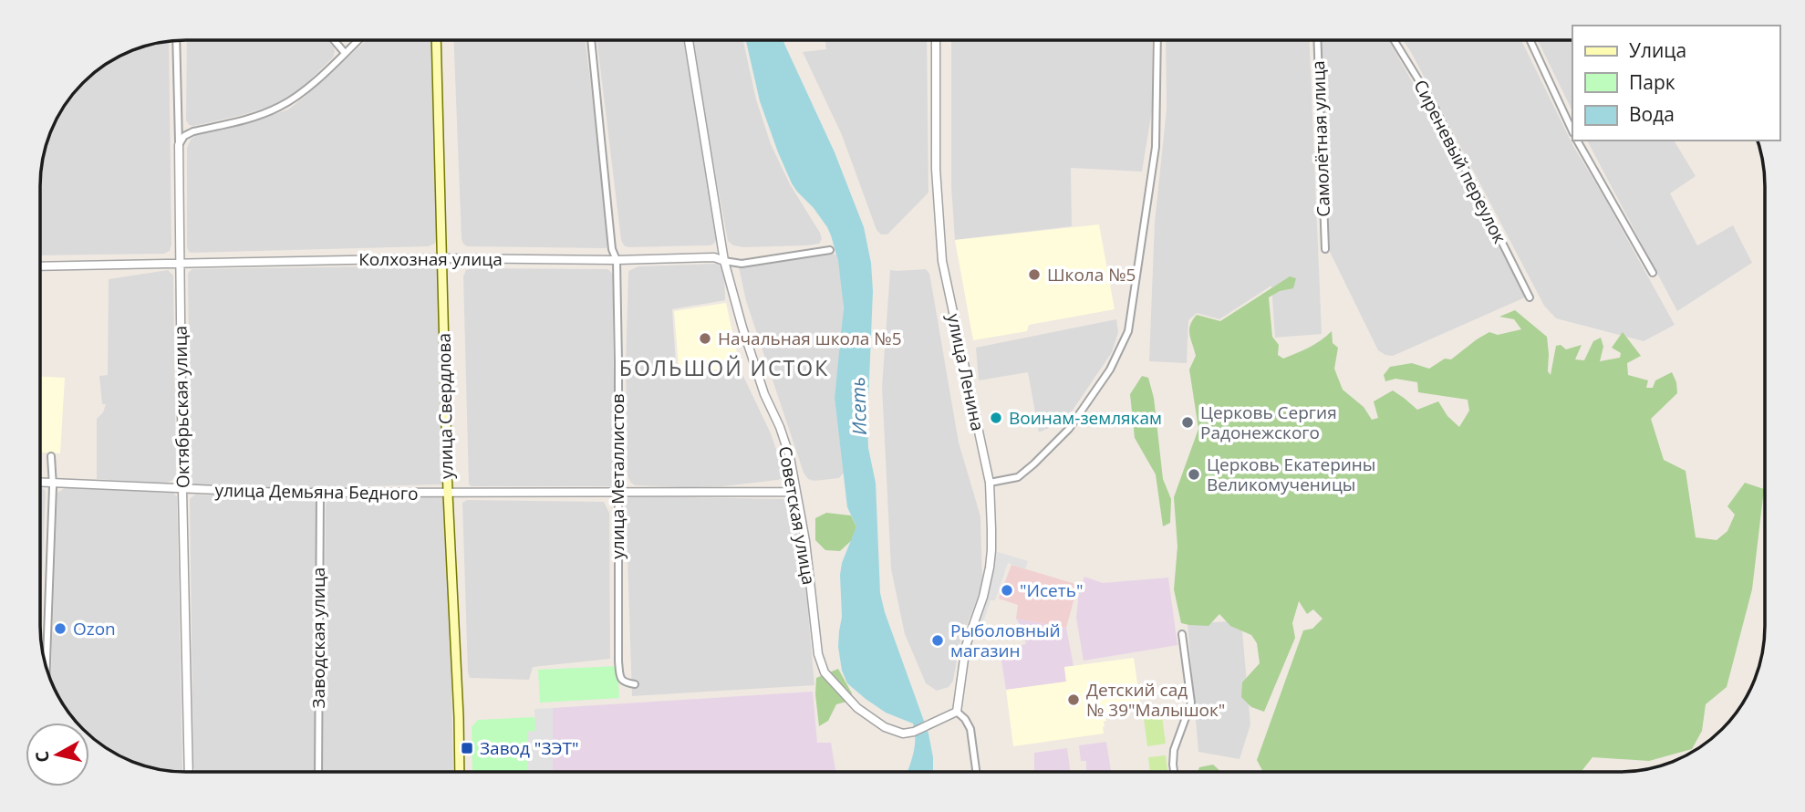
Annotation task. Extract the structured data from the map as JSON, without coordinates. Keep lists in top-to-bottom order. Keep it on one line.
{"streets":{"main road":["улица Свердлова"],"street":["Самолётная улица","Сиреневый переулок","Колхозная улица","улица Ленина","Октябрьская улица","улица Металлистов","улица Демьяна Бедного","Советская улица","Заводская улица"]},"crossings":[["Колхозная улица","улица Свердлова"],["Колхозная улица","Октябрьская улица"],["Колхозная улица","улица Металлистов"],["Колхозная улица","Советская улица"],["улица Ленина","Советская улица"],["улица Свердлова","улица Демьяна Бедного"],["Октябрьская улица","улица Демьяна Бедного"],["улица Металлистов","улица Демьяна Бедного"],["улица Демьяна Бедного","Советская улица"],["улица Демьяна Бедного","Заводская улица"]],"districts":["БОЛЬШОЙ ИСТОК"],"water":["Исеть"],"places":{"other":["Школа №5","Начальная школа №5","Воинам-землякам","Церковь Сергия Радонежского","Церковь Екатерины Великомученицы","\"Исеть\"","Ozon","Рыболовный магазин","Детский сад № 39\"Малышок\""],"transit":["Завод \"ЗЭТ\""]},"legend":["Улица","Парк","Вода"],"north":"left"}
